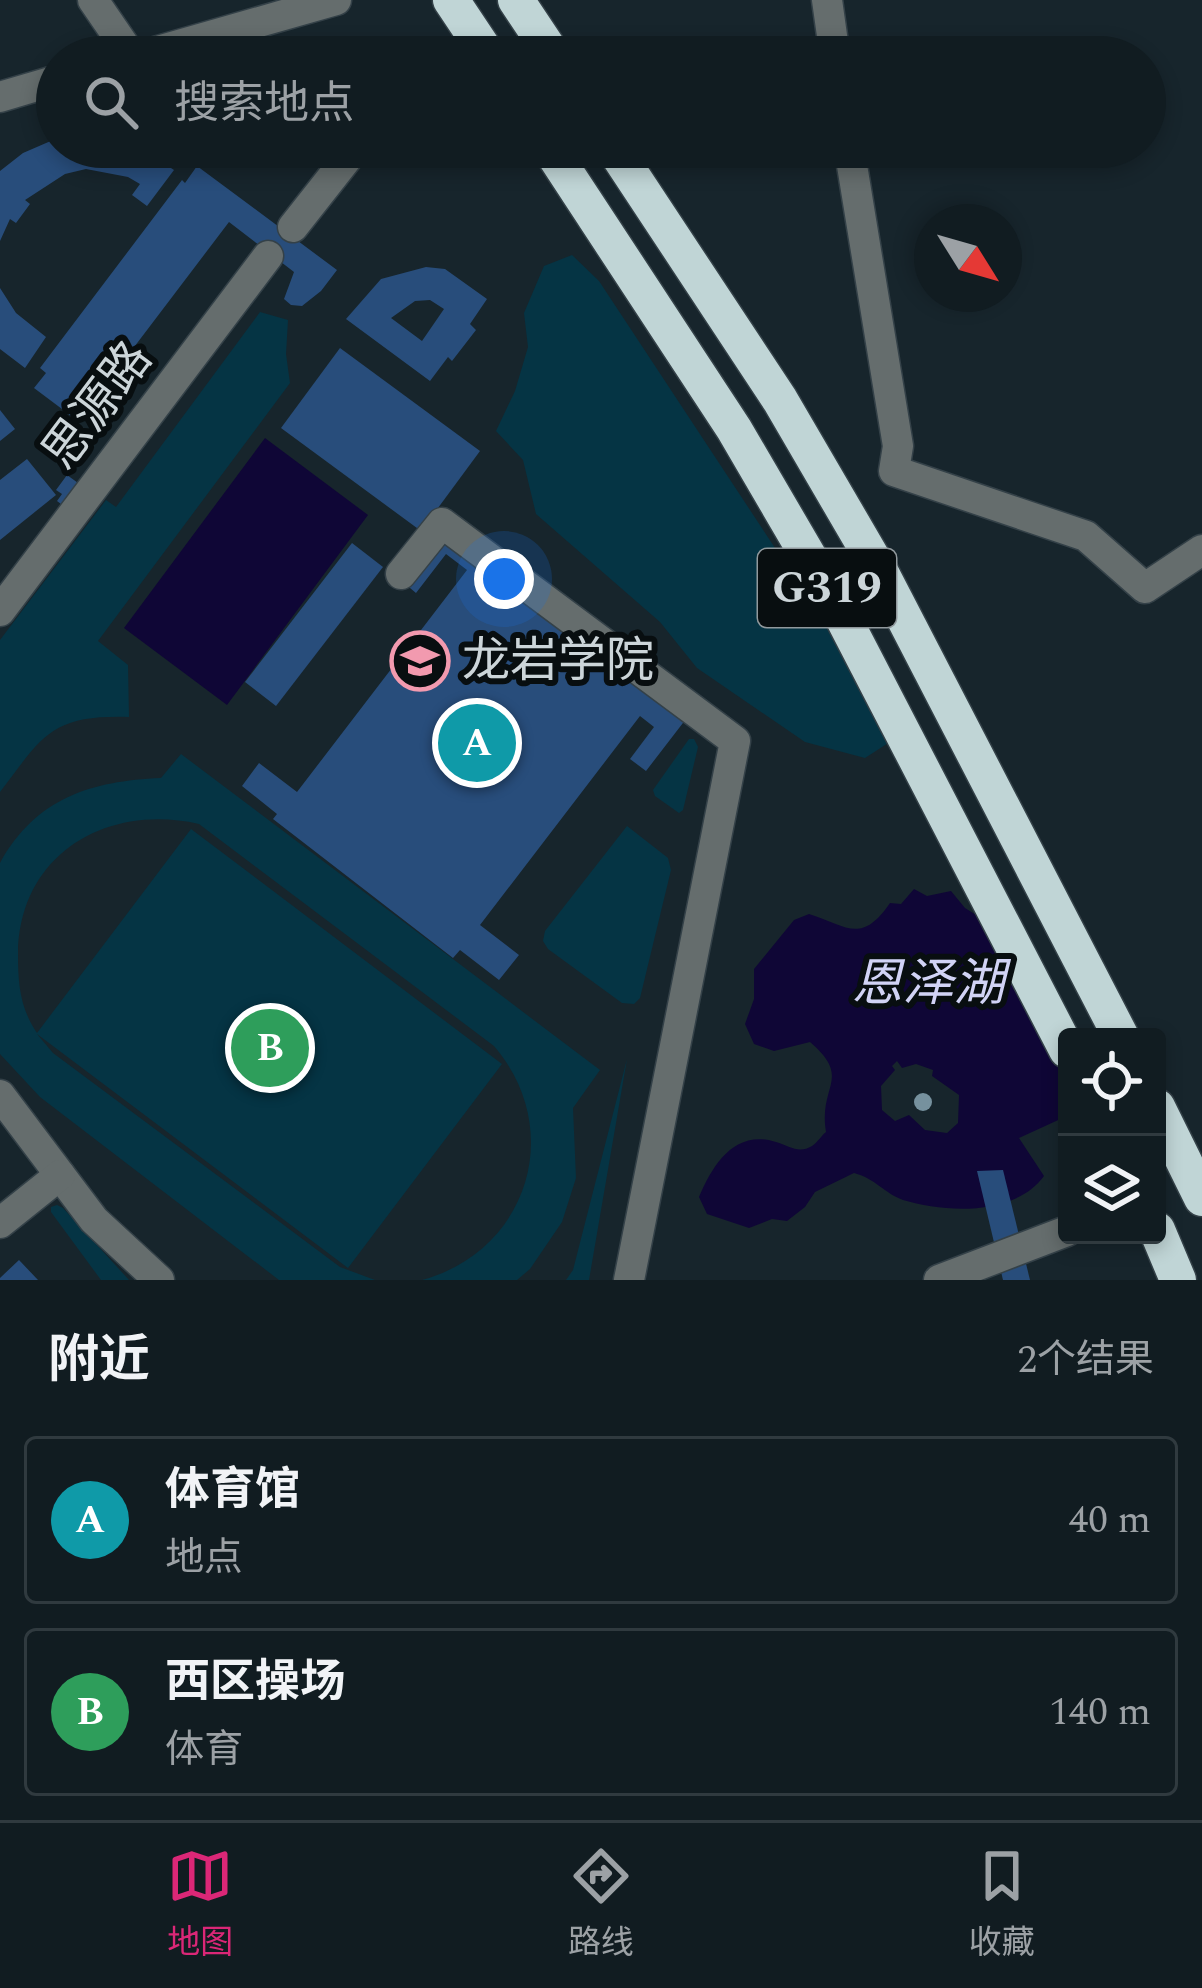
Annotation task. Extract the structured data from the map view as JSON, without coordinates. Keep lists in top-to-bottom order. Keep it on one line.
{"streets":{"highway":["G319"],"street":["思源路"]},"water":["恩泽湖"],"places":{"school or university":["龙岩学院"]},"north":"bottom right","page":{"search":"搜索地点","pins":["A","B"],"heading":["附近","2个结果"],"list":[{"mark":"A","name":"体育馆","note":"地点","value":"40 m"},{"mark":"B","name":"西区操场","note":"体育","value":"140 m"}],"nav":["地图","路线","收藏"]}}
